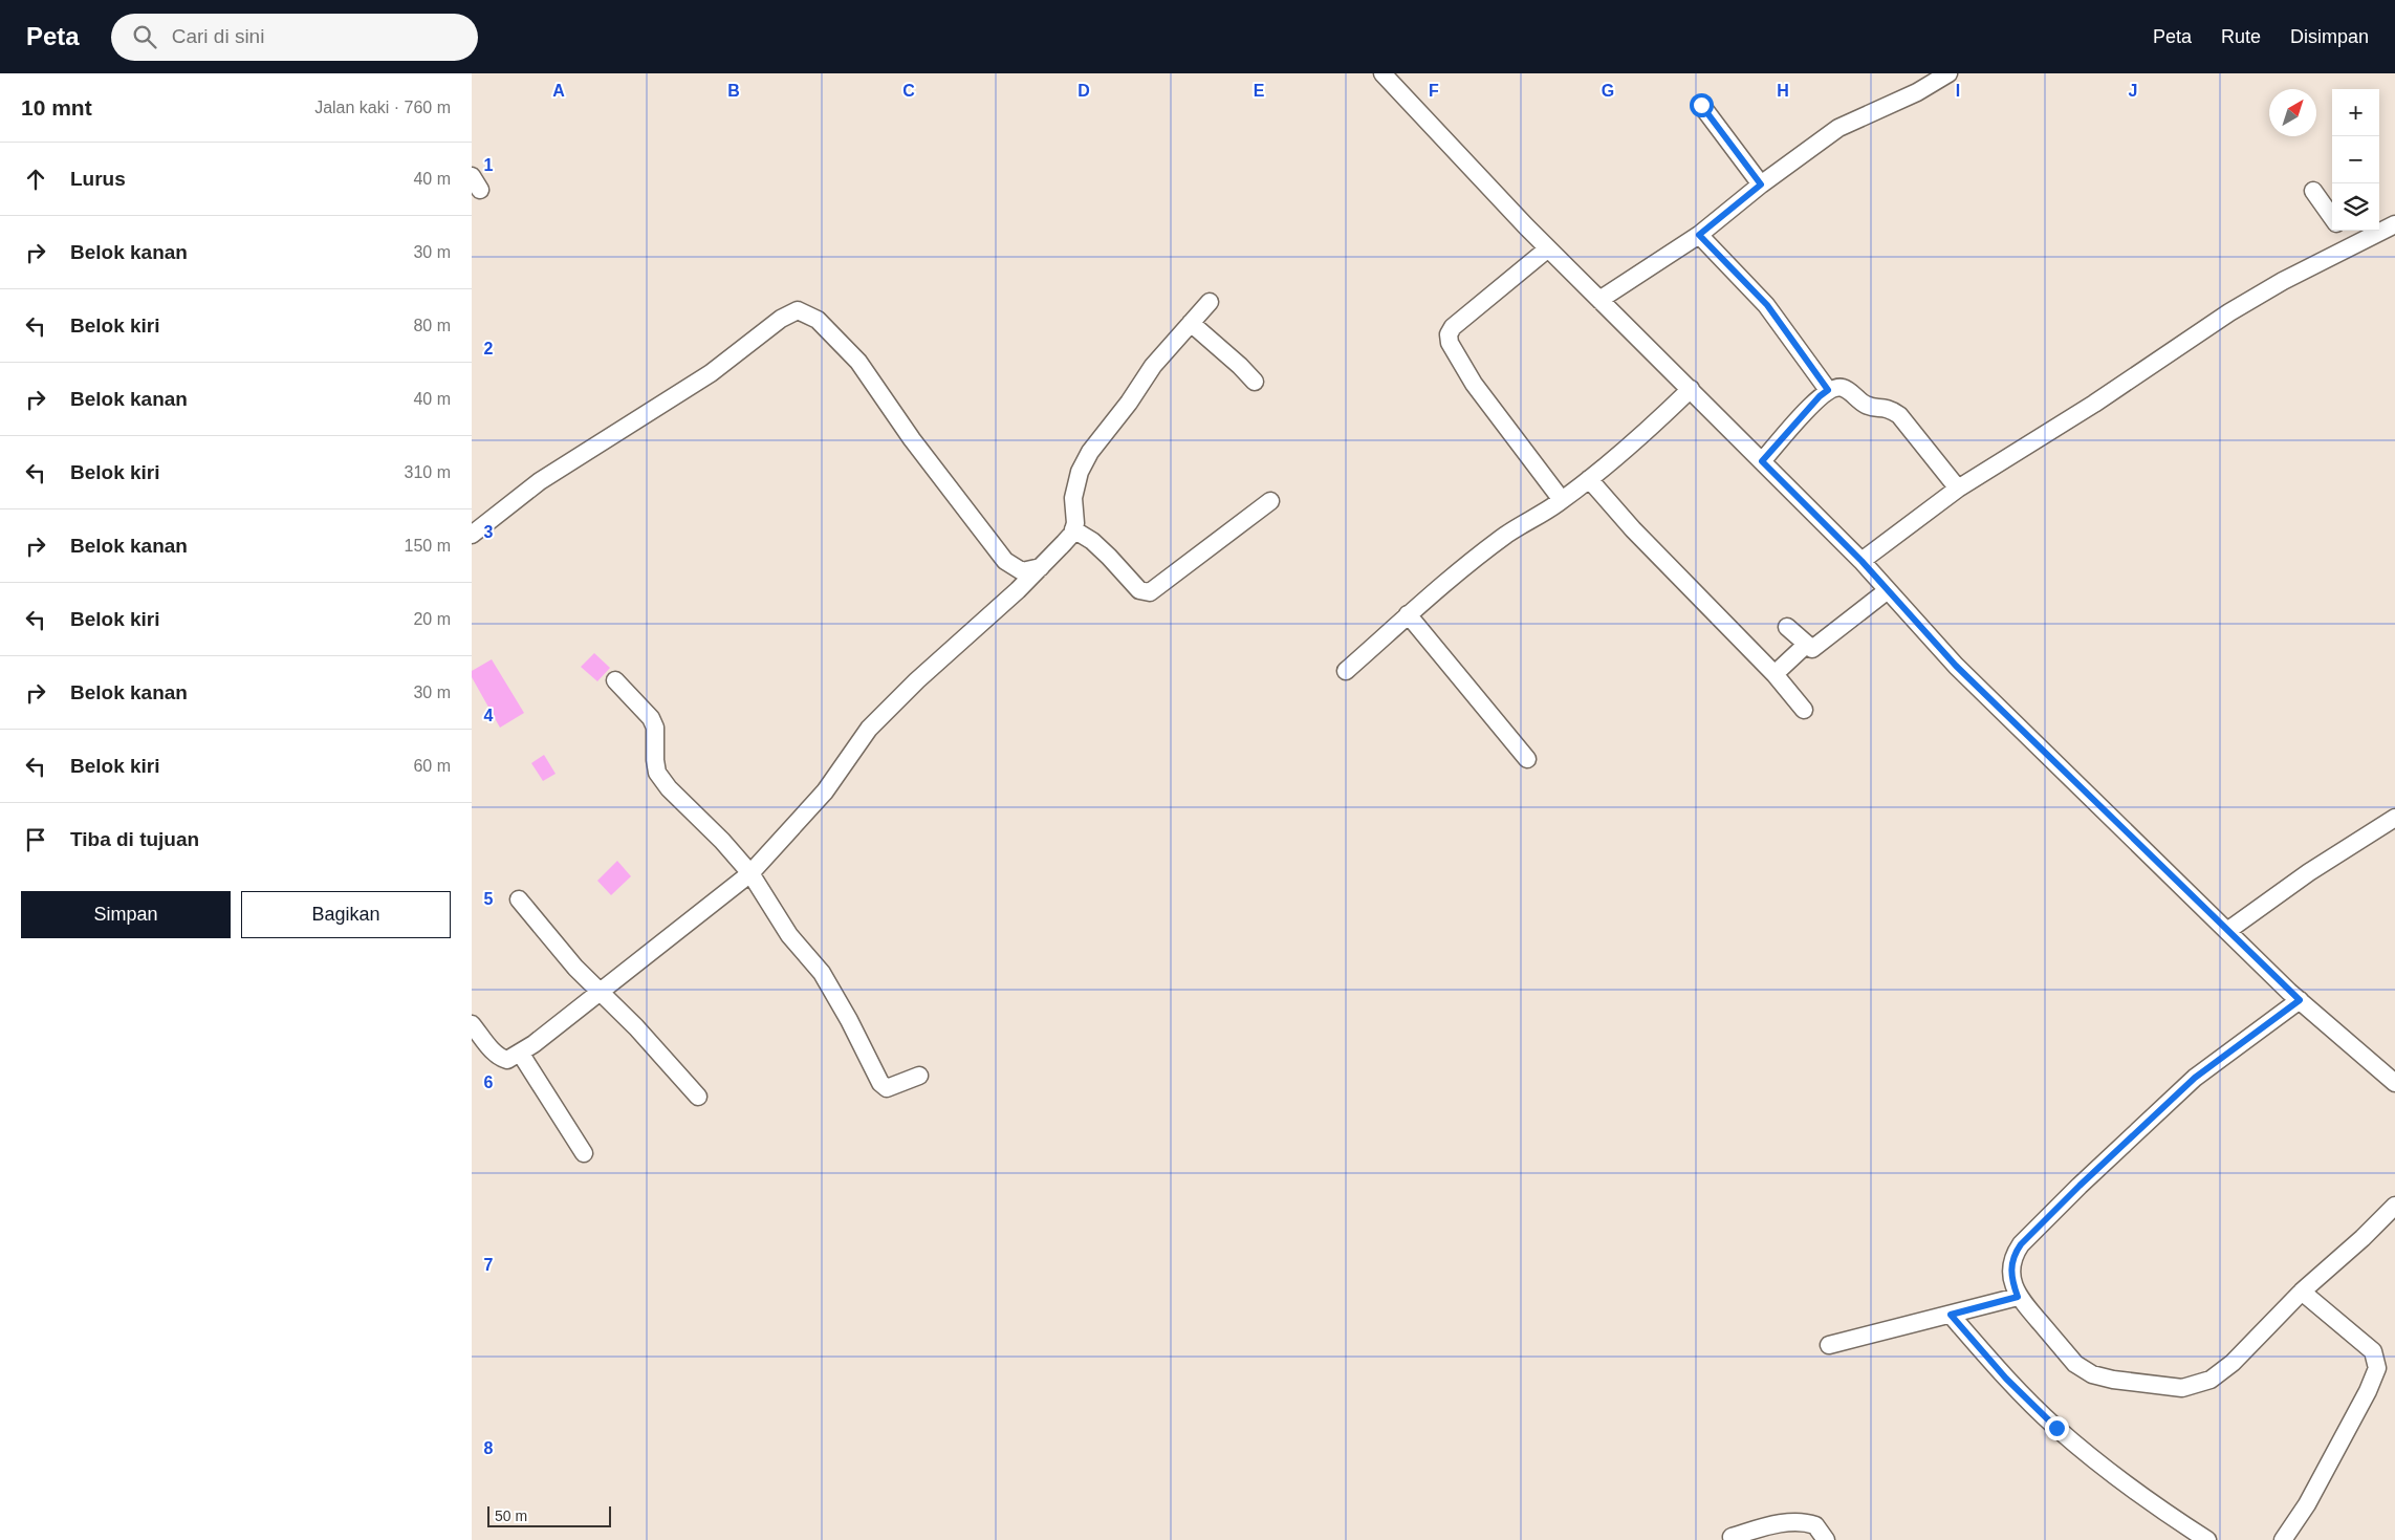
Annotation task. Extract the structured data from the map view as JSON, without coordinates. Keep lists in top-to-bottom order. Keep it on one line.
{"scale_bar":"50 m","north":"top right","page":{"header":"Peta","search":"Cari di sini","nav":["Peta","Rute","Disimpan"],"heading":["10 mnt","Jalan kaki · 760 m"],"map_buttons":["+","−"],"list":[["Lurus","40 m"],["Belok kanan","30 m"],["Belok kiri","80 m"],["Belok kanan","40 m"],["Belok kiri","310 m"],["Belok kanan","150 m"],["Belok kiri","20 m"],["Belok kanan","30 m"],["Belok kiri","60 m"],"Tiba di tujuan"],"buttons":["Simpan","Bagikan"],"scale":"50 m"},"grid":{"columns":["A","B","C","D","E","F","G","H","I","J"],"rows":["1","2","3","4","5","6","7","8"]}}
